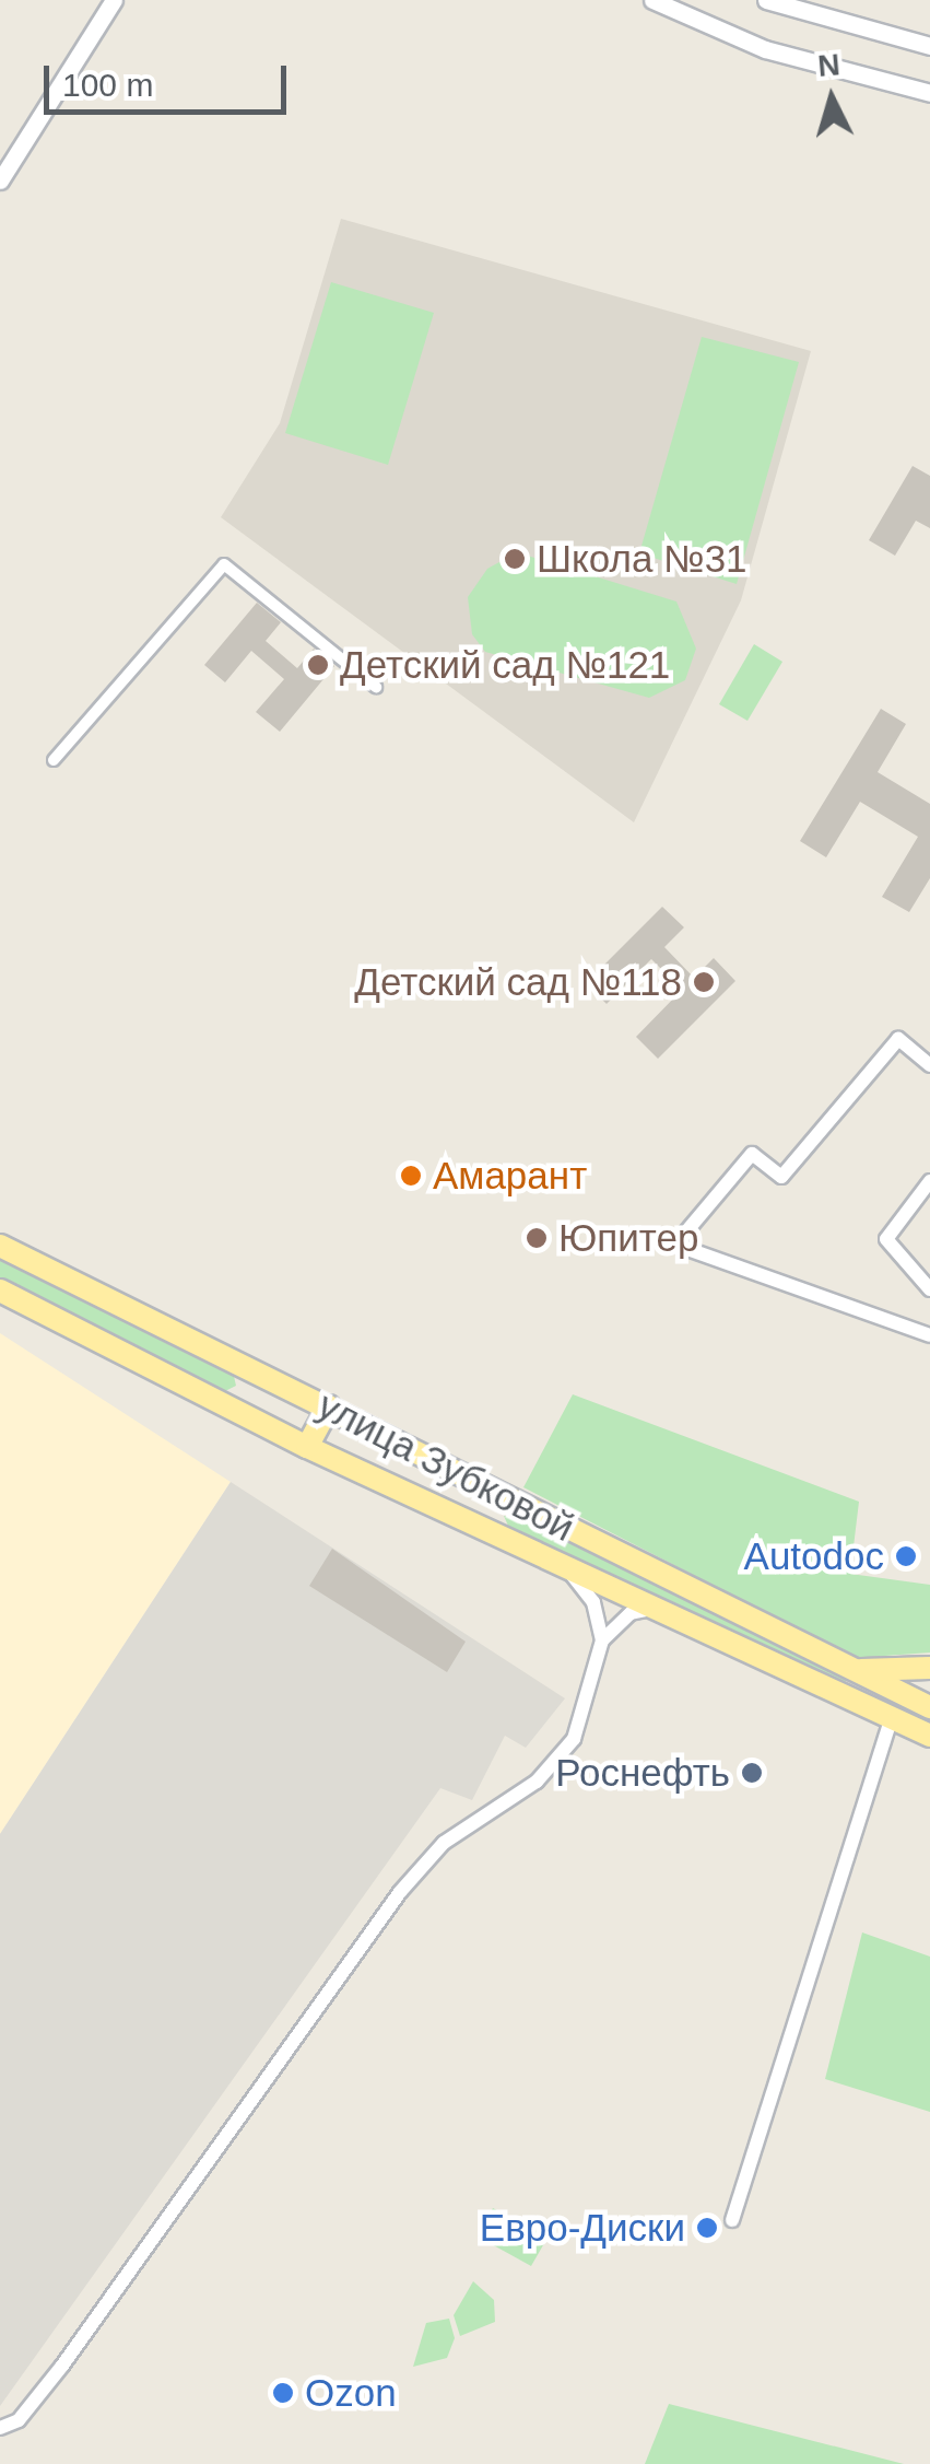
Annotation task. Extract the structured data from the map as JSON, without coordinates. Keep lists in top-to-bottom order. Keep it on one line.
{"streets":{"main road":["улица Зубковой"]},"places":["Школа №31","Детский сад №121","Детский сад №118","Амарант","Юпитер","Autodoc","Роснефть","Евро-Диски","Ozon"],"scale_bar":"100 m","north":"top"}
